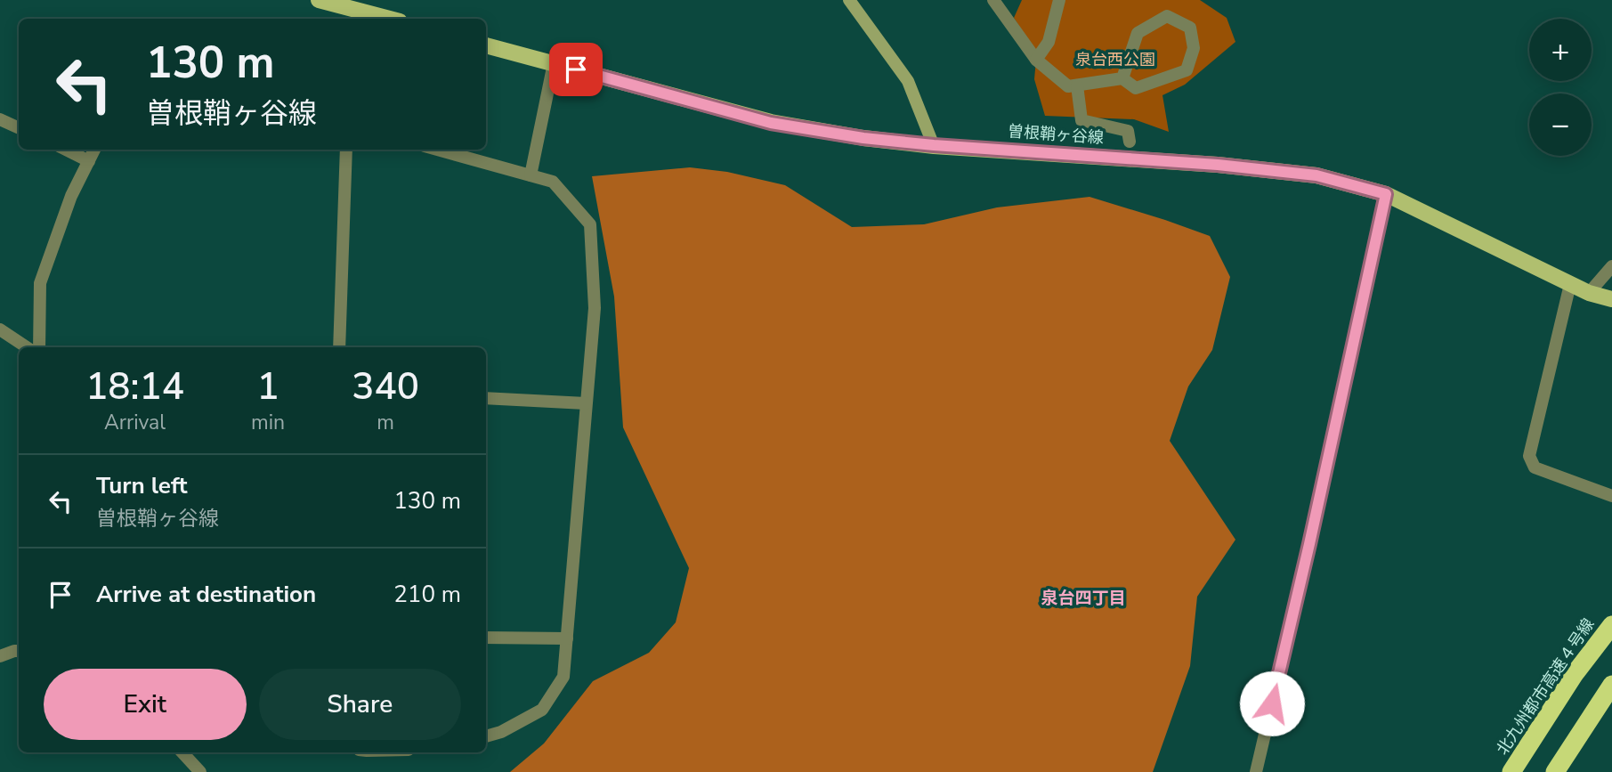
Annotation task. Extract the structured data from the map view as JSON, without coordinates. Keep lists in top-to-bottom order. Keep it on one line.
{"streets":{"highway":["北九州都市高速４号線"],"main road":["曽根鞘ヶ谷線"]},"districts":["泉台四丁目"],"parks":["泉台西公園"],"page":{"map_buttons":["+","−"],"turn":["130 m","曽根鞘ヶ谷線"],"eta":["18:14","Arrival","1","min","340","m"],"list":[{"name":"Turn left","note":"曽根鞘ヶ谷線","value":"130 m"},{"name":"Arrive at destination","value":"210 m"}],"buttons":["Exit","Share"]}}
